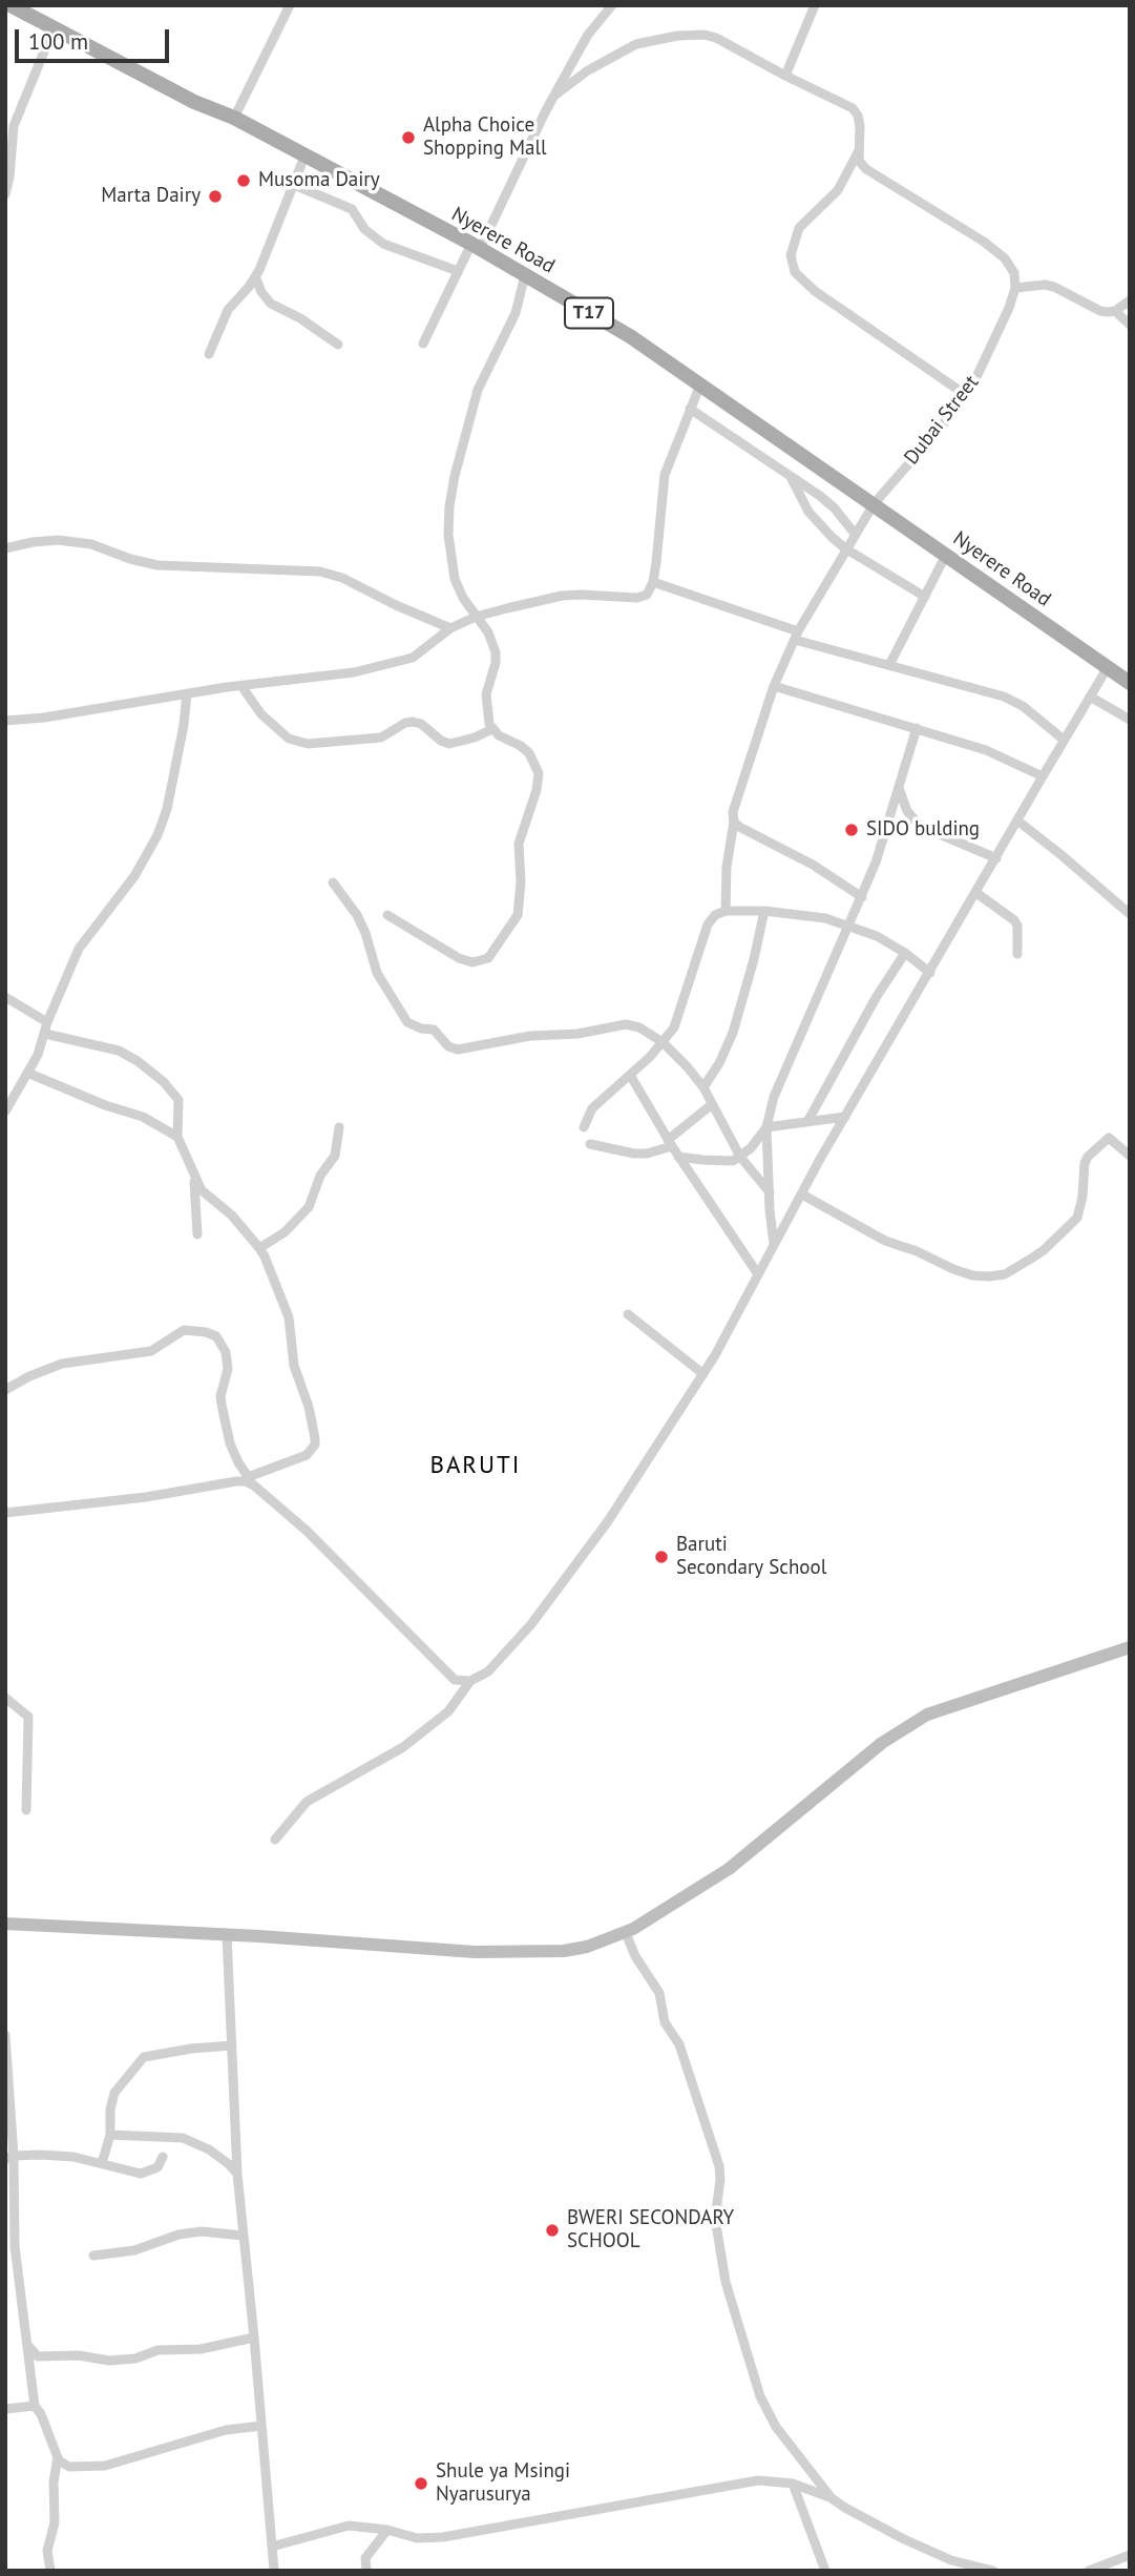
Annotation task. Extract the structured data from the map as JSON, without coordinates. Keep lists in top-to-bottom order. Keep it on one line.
{"streets":{"main road":["Nyerere Road","T17"],"street":["Dubai Street"]},"crossings":[["Nyerere Road","Dubai Street"]],"districts":["BARUTI"],"places":["Alpha Choice Shopping Mall","Musoma Dairy","Marta Dairy","SIDO bulding","Baruti Secondary School","BWERI SECONDARY SCHOOL","Shule ya Msingi Nyarusurya"],"scale_bar":"100 m"}
